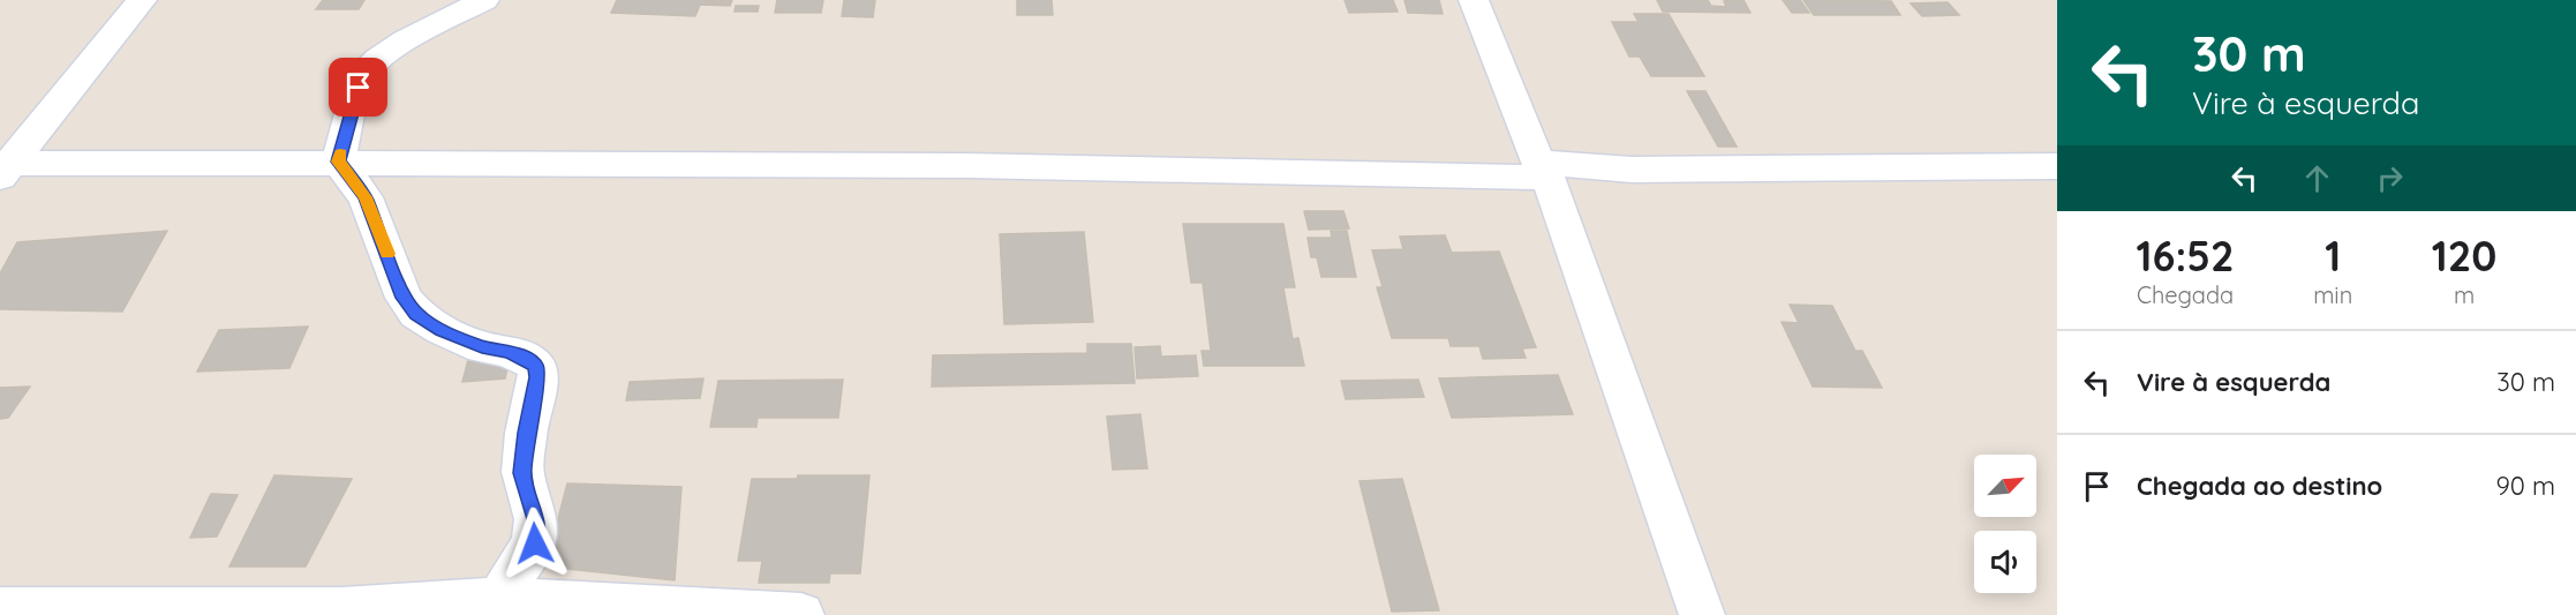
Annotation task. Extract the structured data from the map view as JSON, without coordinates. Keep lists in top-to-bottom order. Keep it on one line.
{"north":"top right","page":{"turn":["30 m","Vire à esquerda"],"eta":["16:52","Chegada","1","min","120","m"],"list":[{"name":"Vire à esquerda","value":"30 m"},{"name":"Chegada ao destino","value":"90 m"}]}}
